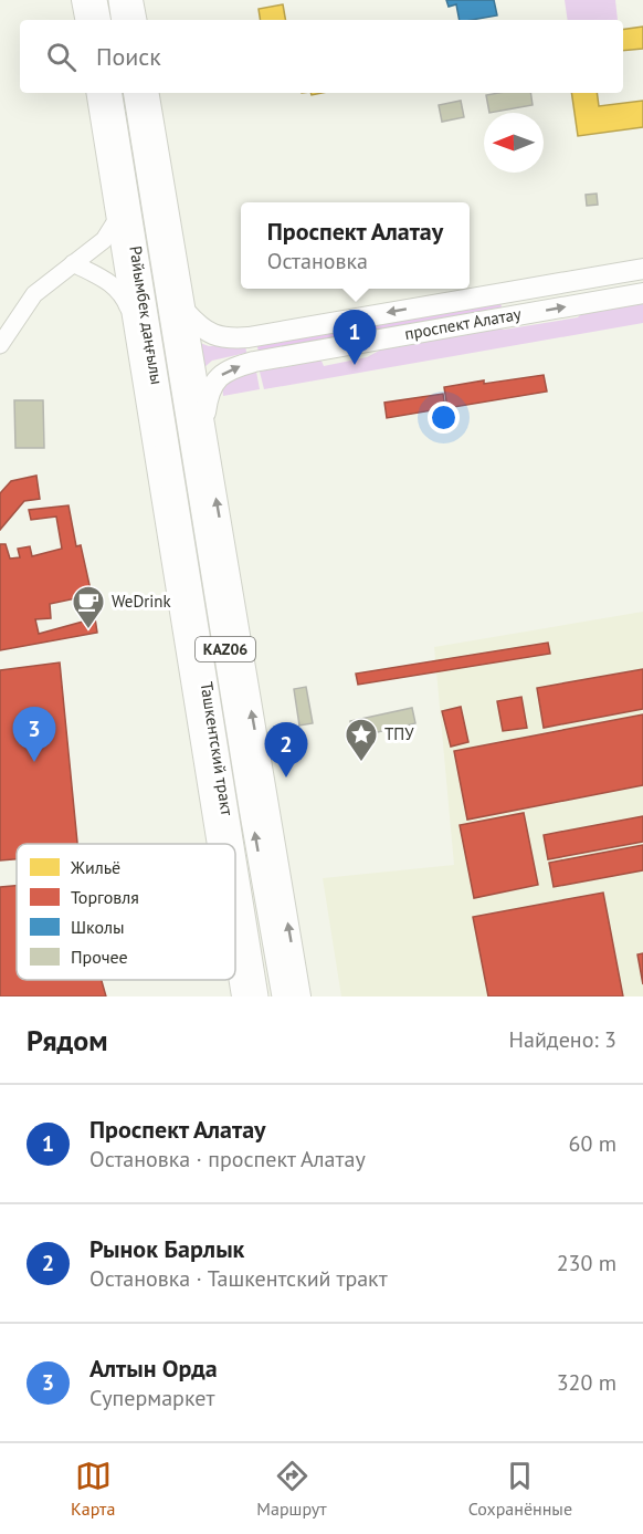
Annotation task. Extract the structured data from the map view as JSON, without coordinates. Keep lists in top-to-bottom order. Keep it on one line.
{"streets":{"highway":["Райымбек даңғылы","KАZ06","Ташкентский тракт"],"main road":["проспект Алатау"]},"crossings":[["Райымбек даңғылы","проспект Алатау"],["Райымбек даңғылы","KАZ06"],["Райымбек даңғылы","Ташкентский тракт"],["проспект Алатау","KАZ06"]],"places":{"cafe":["WeDrink"],"place":["ТПУ"]},"legend":["Жильё","Торговля","Школы","Прочее"],"north":"left","page":{"search":"Поиск","popup":["Проспект Алатау","Остановка"],"pins":["1","3","2"],"heading":["Рядом","Найдено: 3"],"list":[{"mark":"1","name":"Проспект Алатау","note":"Остановка · проспект Алатау","value":"60 m"},{"mark":"2","name":"Рынок Барлык","note":"Остановка · Ташкентский тракт","value":"230 m"},{"mark":"3","name":"Алтын Орда","note":"Супермаркет","value":"320 m"}],"nav":["Карта","Маршрут","Сохранённые"]}}
